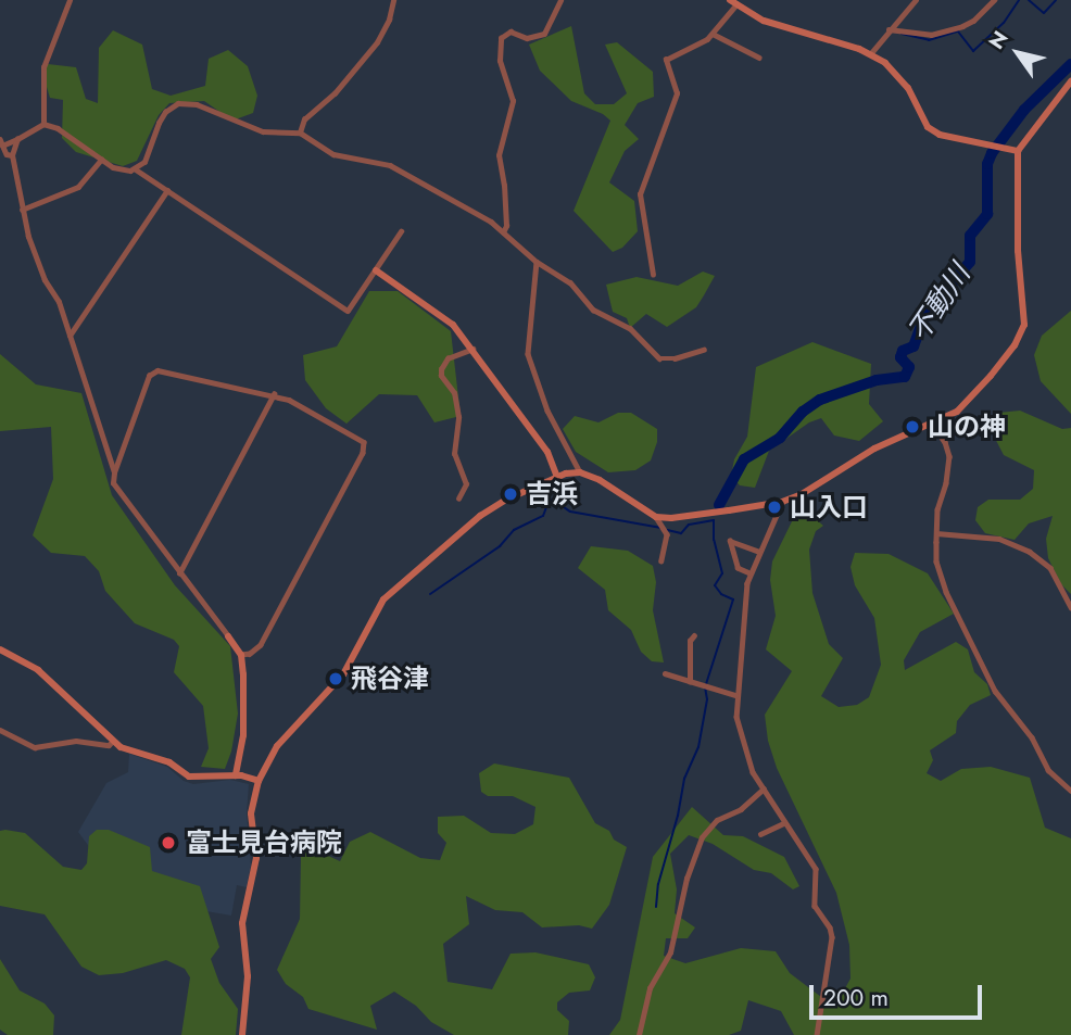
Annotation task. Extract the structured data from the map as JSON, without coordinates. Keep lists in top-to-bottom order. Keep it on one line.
{"water":["不動川"],"places":["山の神","吉浜","山入口","飛谷津","富士見台病院"],"scale_bar":"200 m","north":"top left"}
